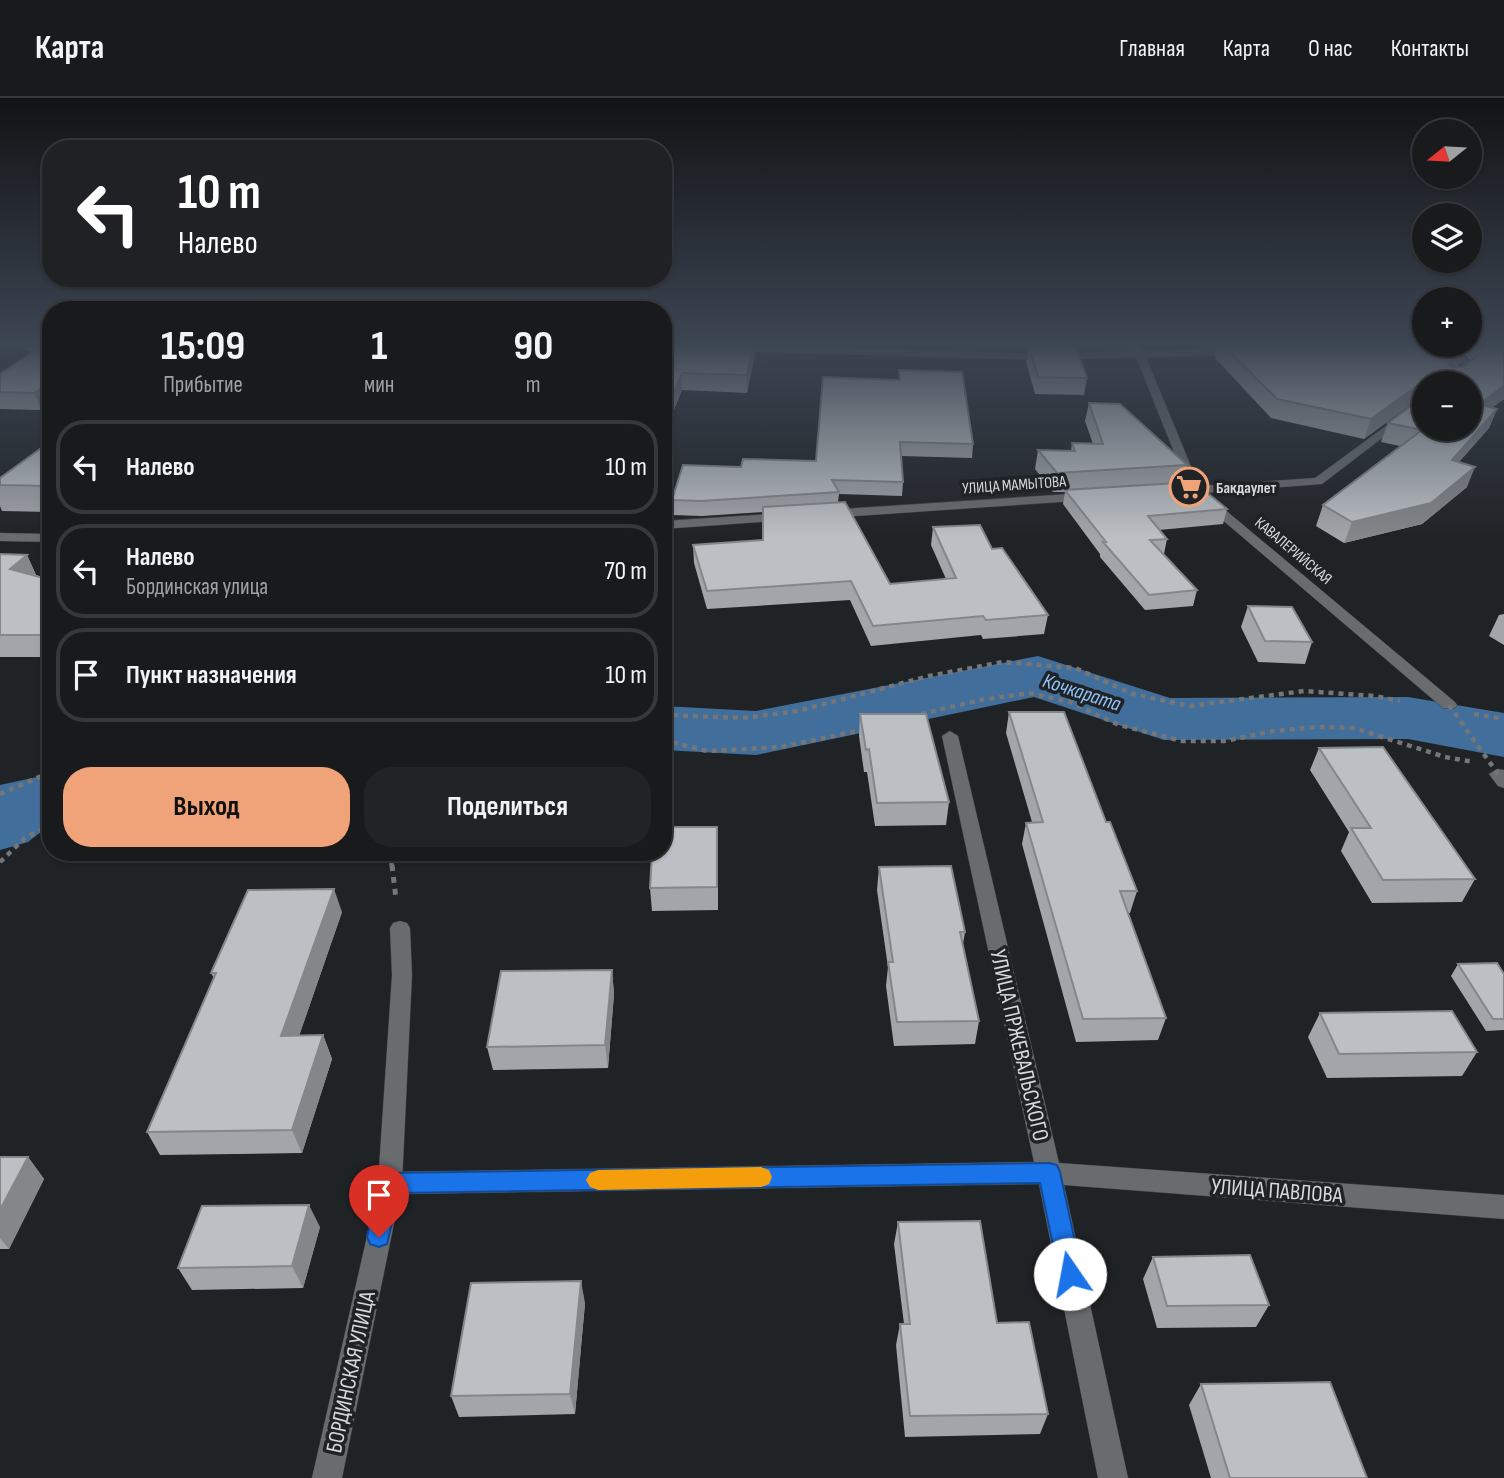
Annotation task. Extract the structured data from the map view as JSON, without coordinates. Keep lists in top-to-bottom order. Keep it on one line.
{"streets":{"street":["УЛИЦА МАМЫТОВА","КАВАЛЕРИЙСКАЯ","УЛИЦА ПРЖЕВАЛЬСКОГО","УЛИЦА ПАВЛОВА","БОРДИНСКАЯ УЛИЦА"]},"crossings":[["УЛИЦА ПРЖЕВАЛЬСКОГО","УЛИЦА ПАВЛОВА"],["УЛИЦА ПАВЛОВА","БОРДИНСКАЯ УЛИЦА"]],"water":["Кочкарата"],"places":{"supermarket":["Бакдаулет"]},"north":"left","page":{"header":"Карта","nav":["Главная","Карта","О нас","Контакты"],"map_buttons":["+","−"],"turn":["10 m","Налево"],"eta":["15:09","Прибытие","1","мин","90","m"],"list":[{"name":"Налево","value":"10 m"},{"name":"Налево","note":"Бординская улица","value":"70 m"},{"name":"Пункт назначения","value":"10 m"}],"buttons":["Выход","Поделиться"]}}
